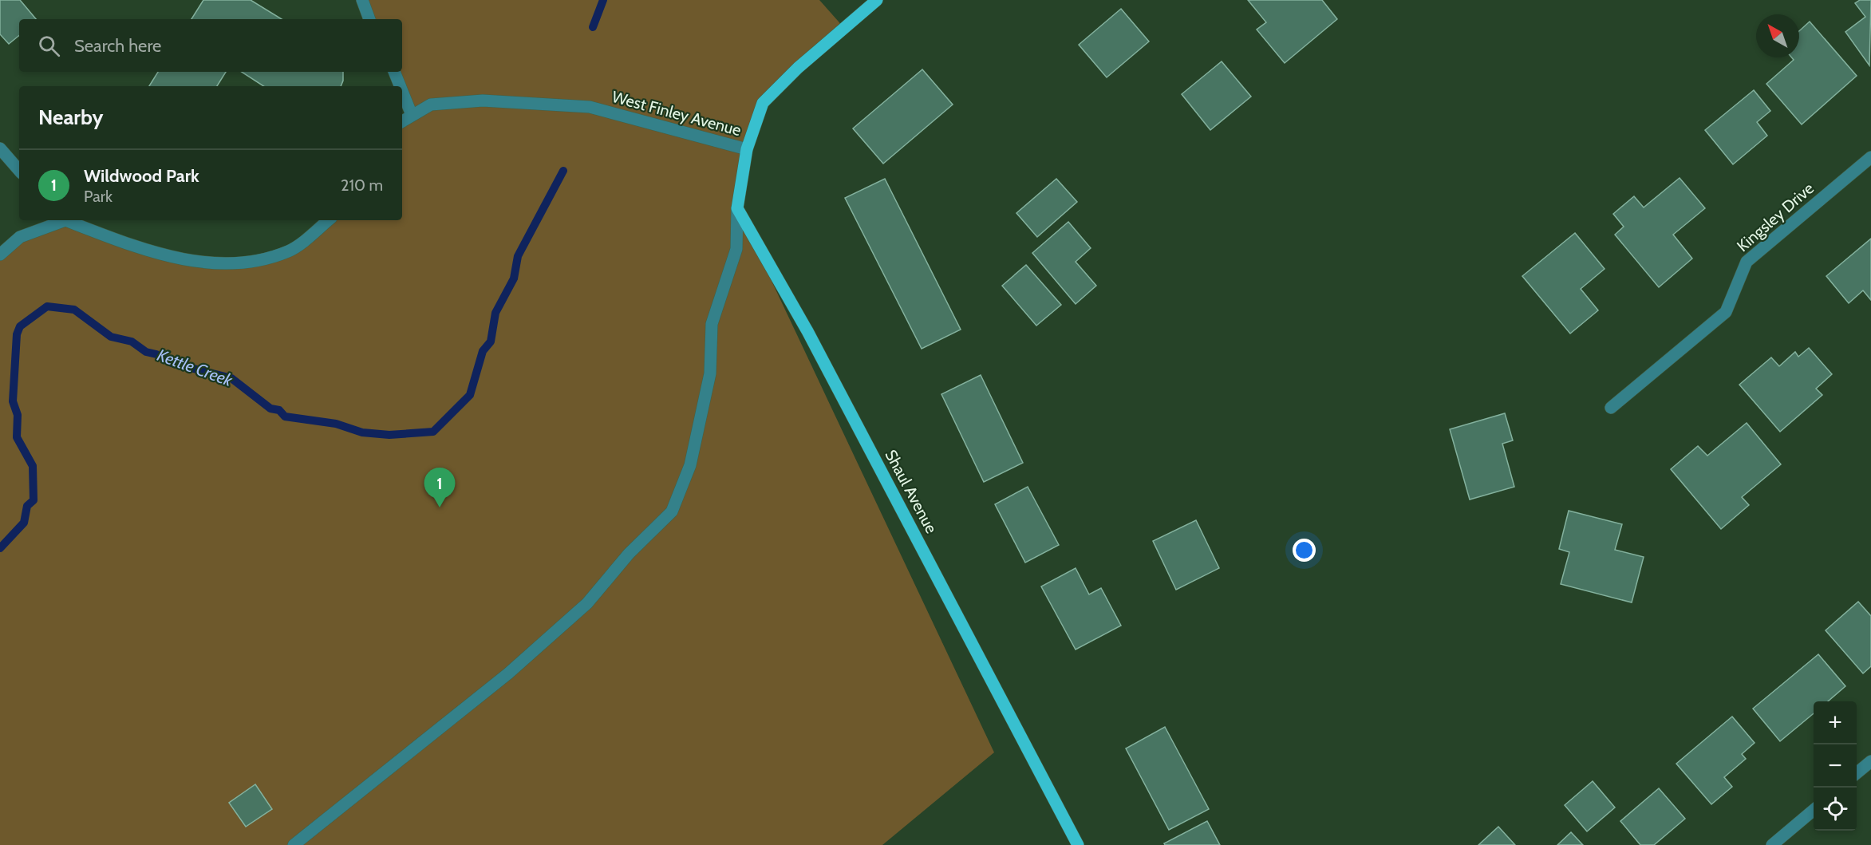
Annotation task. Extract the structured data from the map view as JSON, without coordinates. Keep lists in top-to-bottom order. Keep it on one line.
{"streets":{"main road":["West Finley Avenue","Shaul Avenue"],"street":["Kingsley Drive"]},"water":["Kettle Creek"],"north":"top left","page":{"search":"Search here","heading":"Nearby","list":[{"mark":"1","name":"Wildwood Park","note":"Park","value":"210 m"}],"pins":"1","map_buttons":["+","−"]}}
